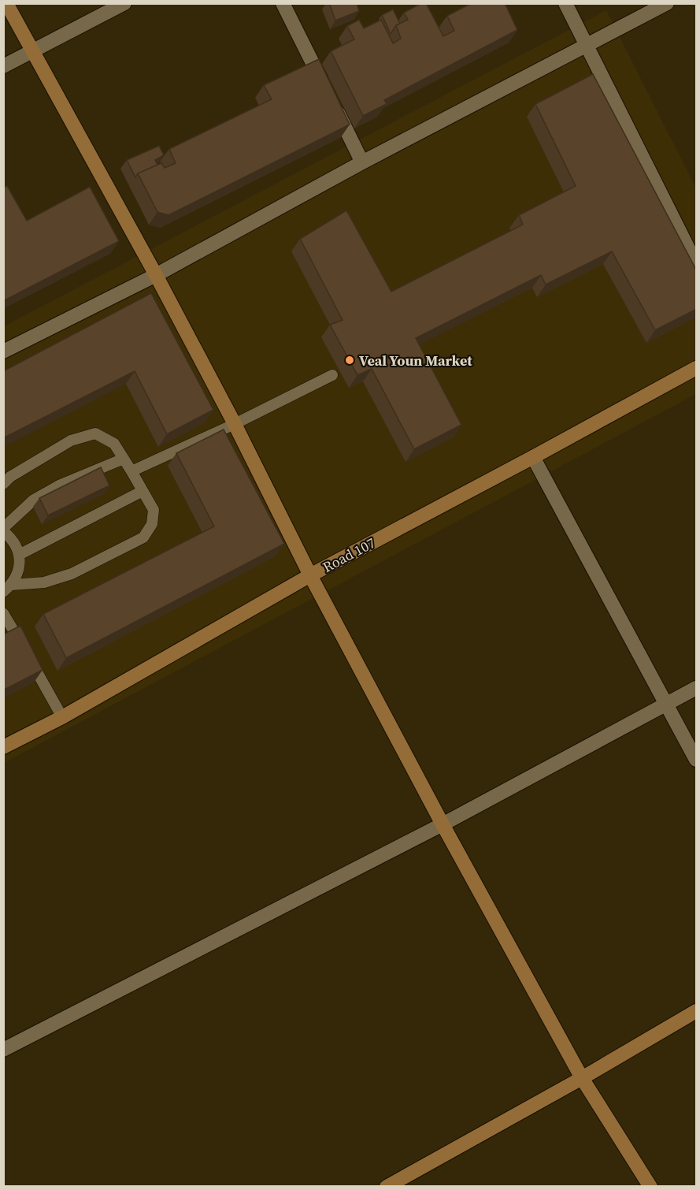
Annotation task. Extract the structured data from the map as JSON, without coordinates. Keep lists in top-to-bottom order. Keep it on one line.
{"streets":{"street":["Road 107"]},"places":["Veal Youn Market"]}
